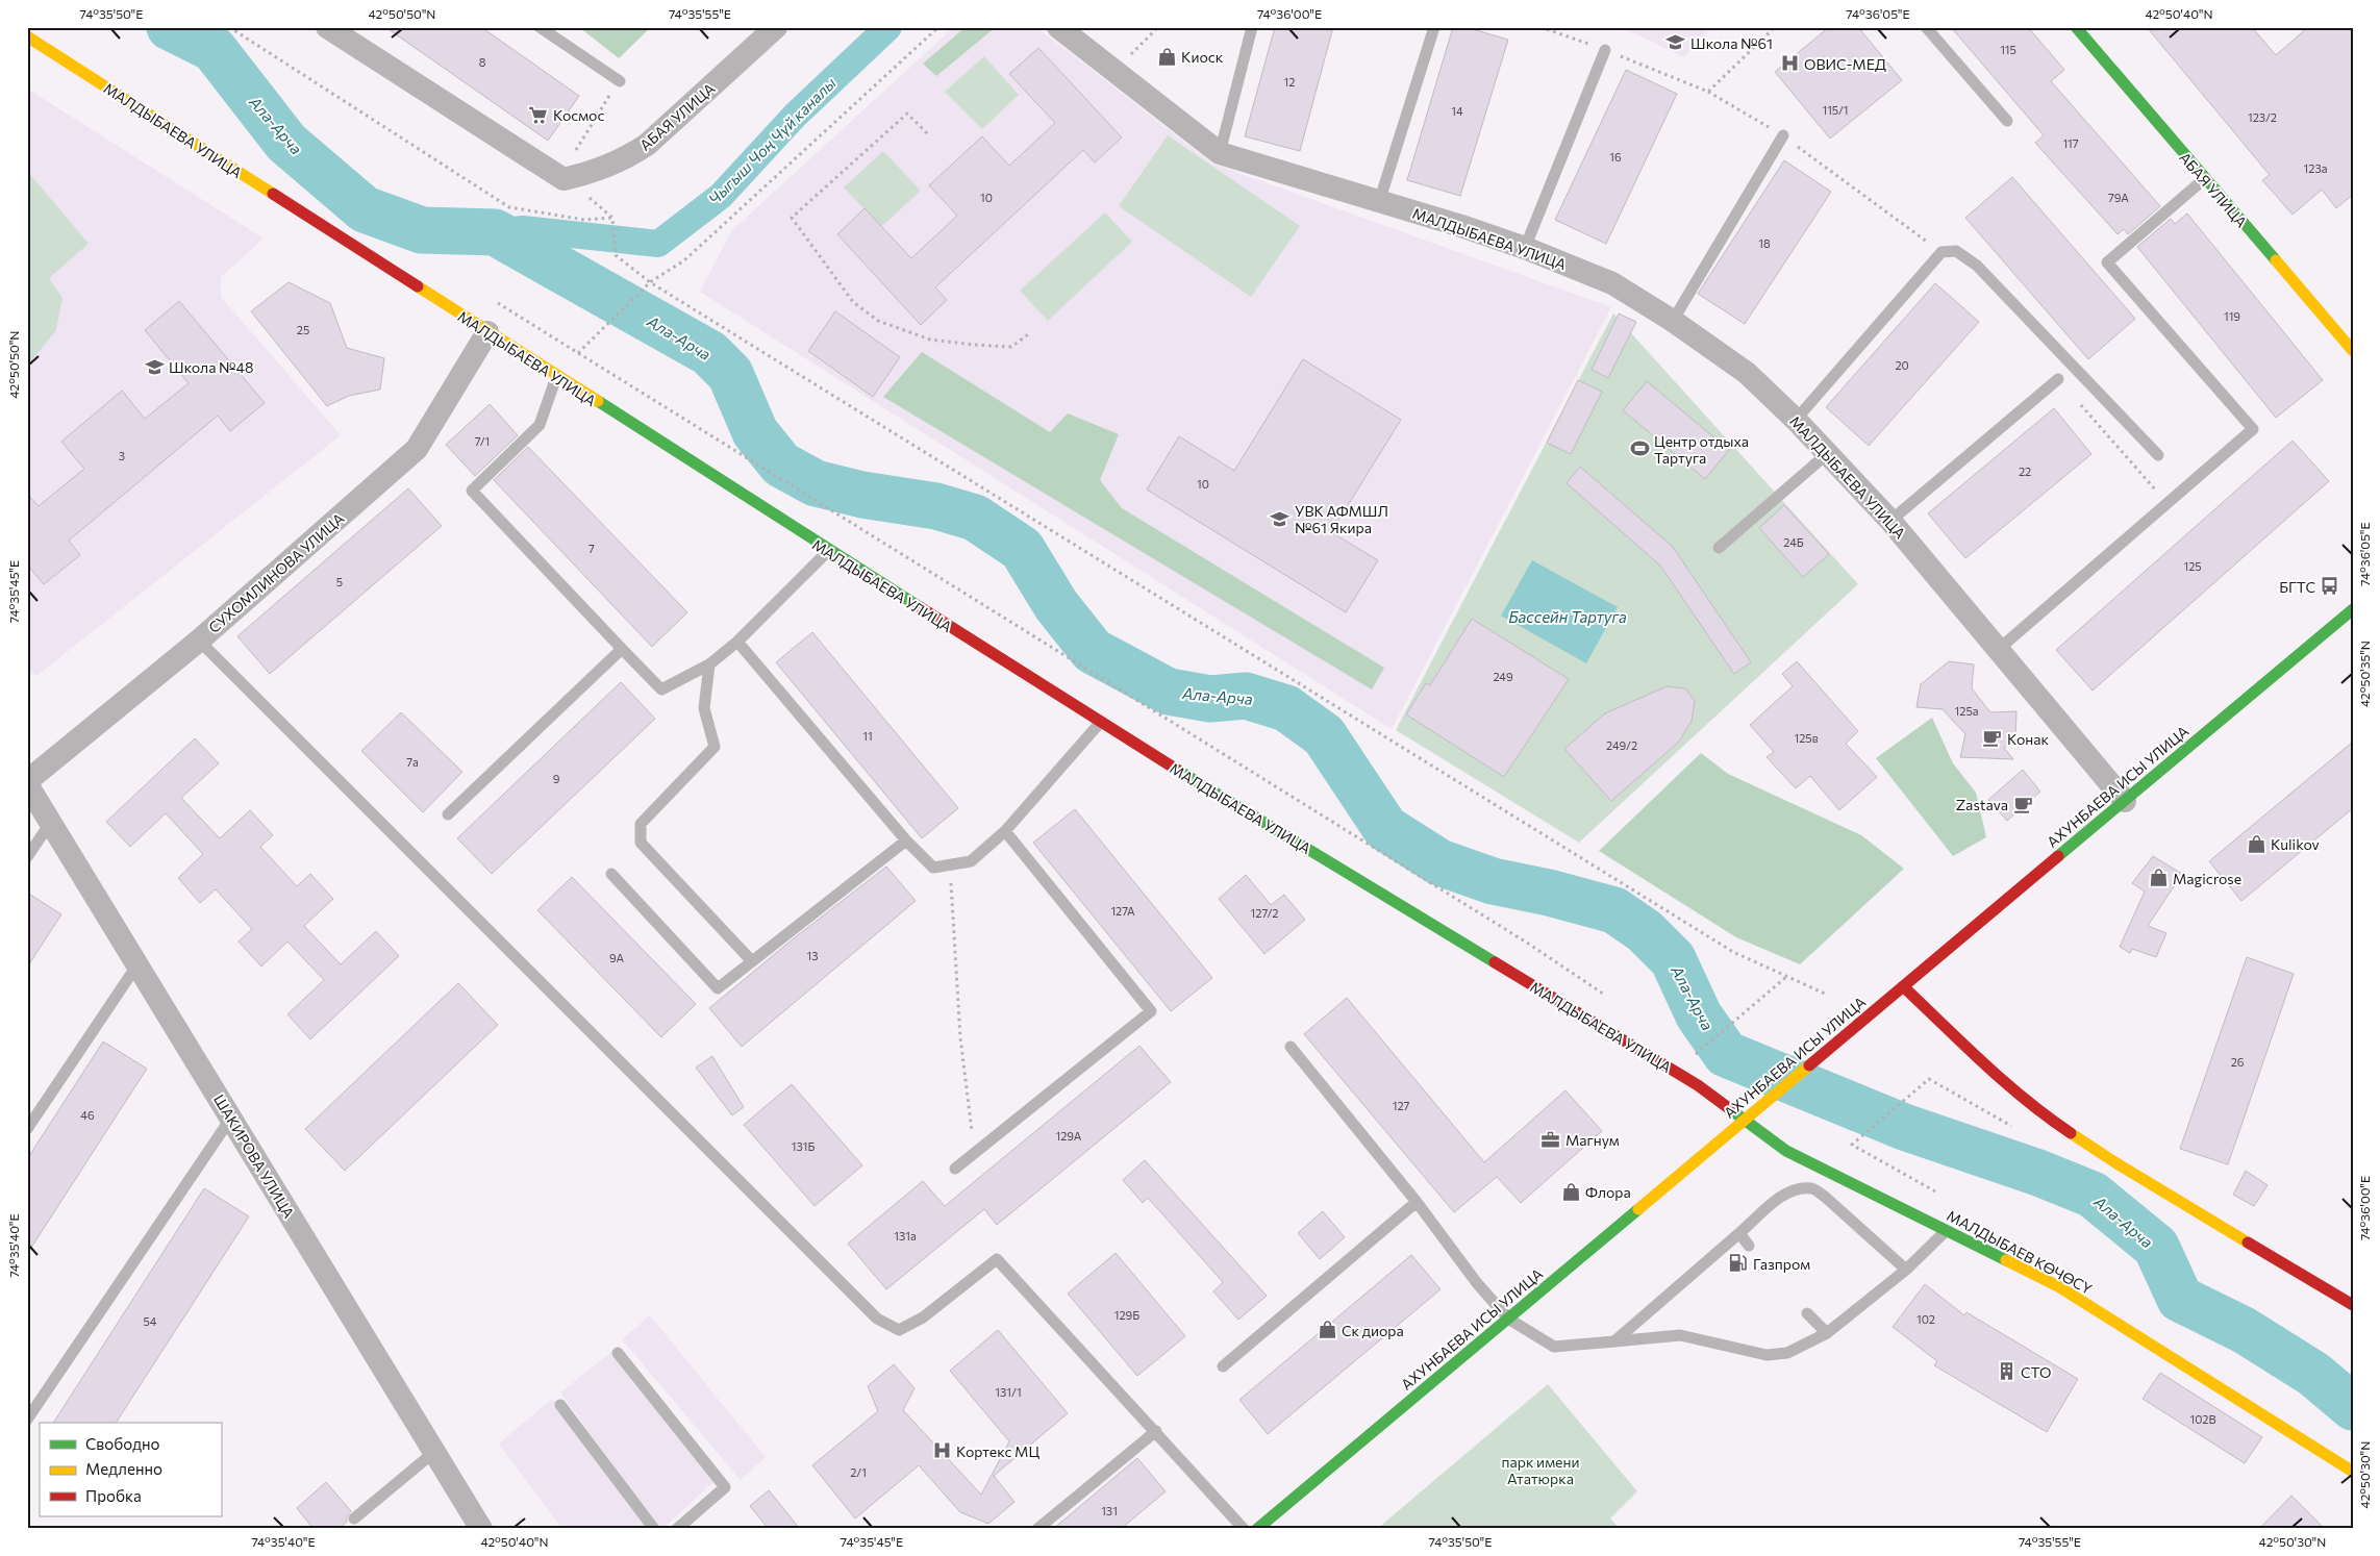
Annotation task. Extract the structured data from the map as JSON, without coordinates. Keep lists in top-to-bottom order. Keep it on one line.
{"streets":{"street":["АБАЯ УЛИЦА","МАЛДЫБАЕВА УЛИЦА","СУХОМЛИНОВА УЛИЦА","АХУНБАЕВА ИСЫ УЛИЦА","ШАКИРОВА УЛИЦА","МАЛДЫБАЕВ КӨЧӨСҮ"]},"crossings":[["МАЛДЫБАЕВА УЛИЦА","СУХОМЛИНОВА УЛИЦА"],["МАЛДЫБАЕВА УЛИЦА","АХУНБАЕВА ИСЫ УЛИЦА"],["МАЛДЫБАЕВА УЛИЦА","МАЛДЫБАЕВ КӨЧӨСҮ"],["СУХОМЛИНОВА УЛИЦА","ШАКИРОВА УЛИЦА"],["АХУНБАЕВА ИСЫ УЛИЦА","МАЛДЫБАЕВ КӨЧӨСҮ"]],"water":["Ала-Арча","Чыгыш Чоң Чүй каналы","Бассейн Тартуга"],"parks":["парк имени Ататюрка"],"places":{"school or university":["Школа №61","Школа №48","УВК АФМШЛ №61 Якира"],"shop":["Киоск","Kulikov","Magicrose","Флора","Ск диора"],"hospital":["ОВИС-МЕД","Кортекс МЦ"],"supermarket":["Космос"],"sports":["Центр отдыха Тартуга"],"bus stop":["БГТС"],"cafe":["Конак","Zastava"],"office":["Магнум"],"fuel station":["Газпром"],"building":["CTO"]},"house_numbers":["115","8","12","115/1","14","123/2","117","16","123а","10","79А","18","119","25","20","7/1","3","22","10","24Б","7","125","5","249","125а","11","125в","249/2","7a","9","127А","127/2","13","9А","26","127","46","129А","131Б","131а","129Б","102","54","131/1","102В","2/1","131"],"legend":["Свободно","Медленно","Пробка"],"coordinates":["74°35'50\"E","42°50'50\"N","74°35'55\"E","74°36'00\"E","74°36'05\"E","42°50'40\"N","74°35'45\"E","42°50'35\"N","74°35'40\"E","42°50'30\"N"]}
